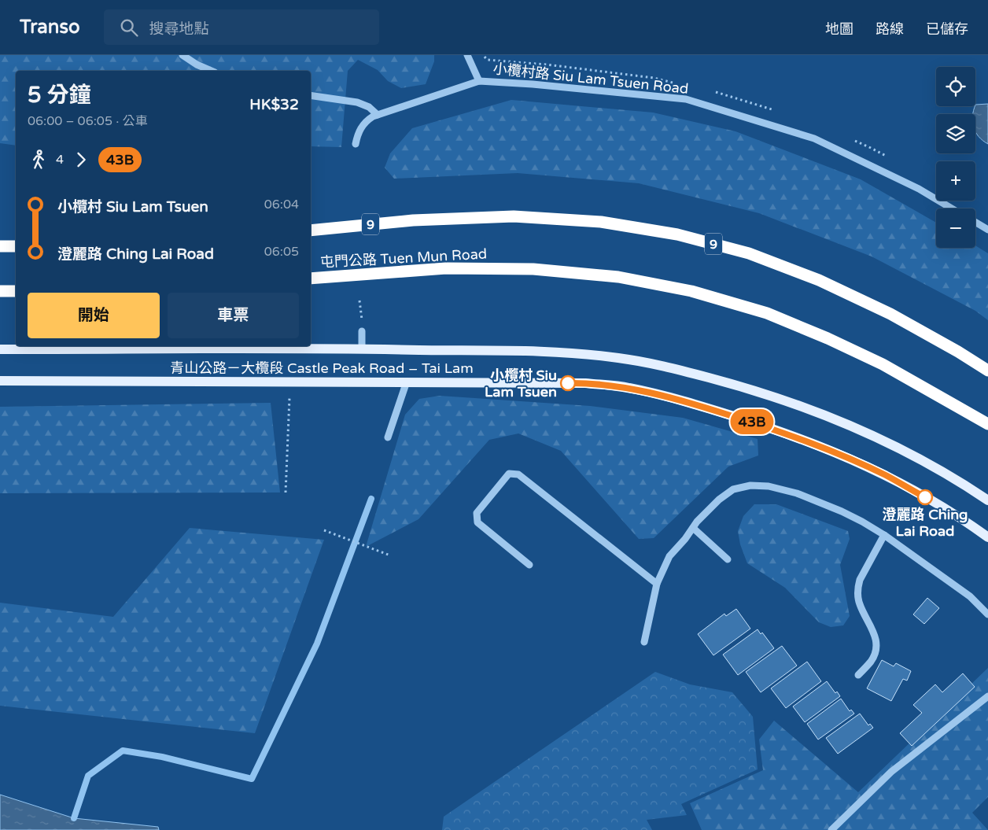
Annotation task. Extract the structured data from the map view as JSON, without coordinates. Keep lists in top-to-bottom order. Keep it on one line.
{"streets":{"highway":["9","屯門公路 Tuen Mun Road"],"main road":["青山公路－大欖段 Castle Peak Road – Tai Lam"],"street":["小欖村路 Siu Lam Tsuen Road"]},"places":["小欖村 Siu Lam Tsuen","澄麗路 Ching Lai Road"],"lines":["bus line 43B"],"page":{"header":"Transo","search":"搜尋地點","nav":["地圖","路線","已儲存"],"on_map":"43B","map_buttons":["+","−"],"heading":["5 分鐘","06:00 – 06:05 · 公車","HK$32"],"legs":["4","43B"],"list":[{"name":"小欖村 Siu Lam Tsuen","value":"06:04"},{"name":"澄麗路 Ching Lai Road","value":"06:05"}],"buttons":["開始","車票"]}}
